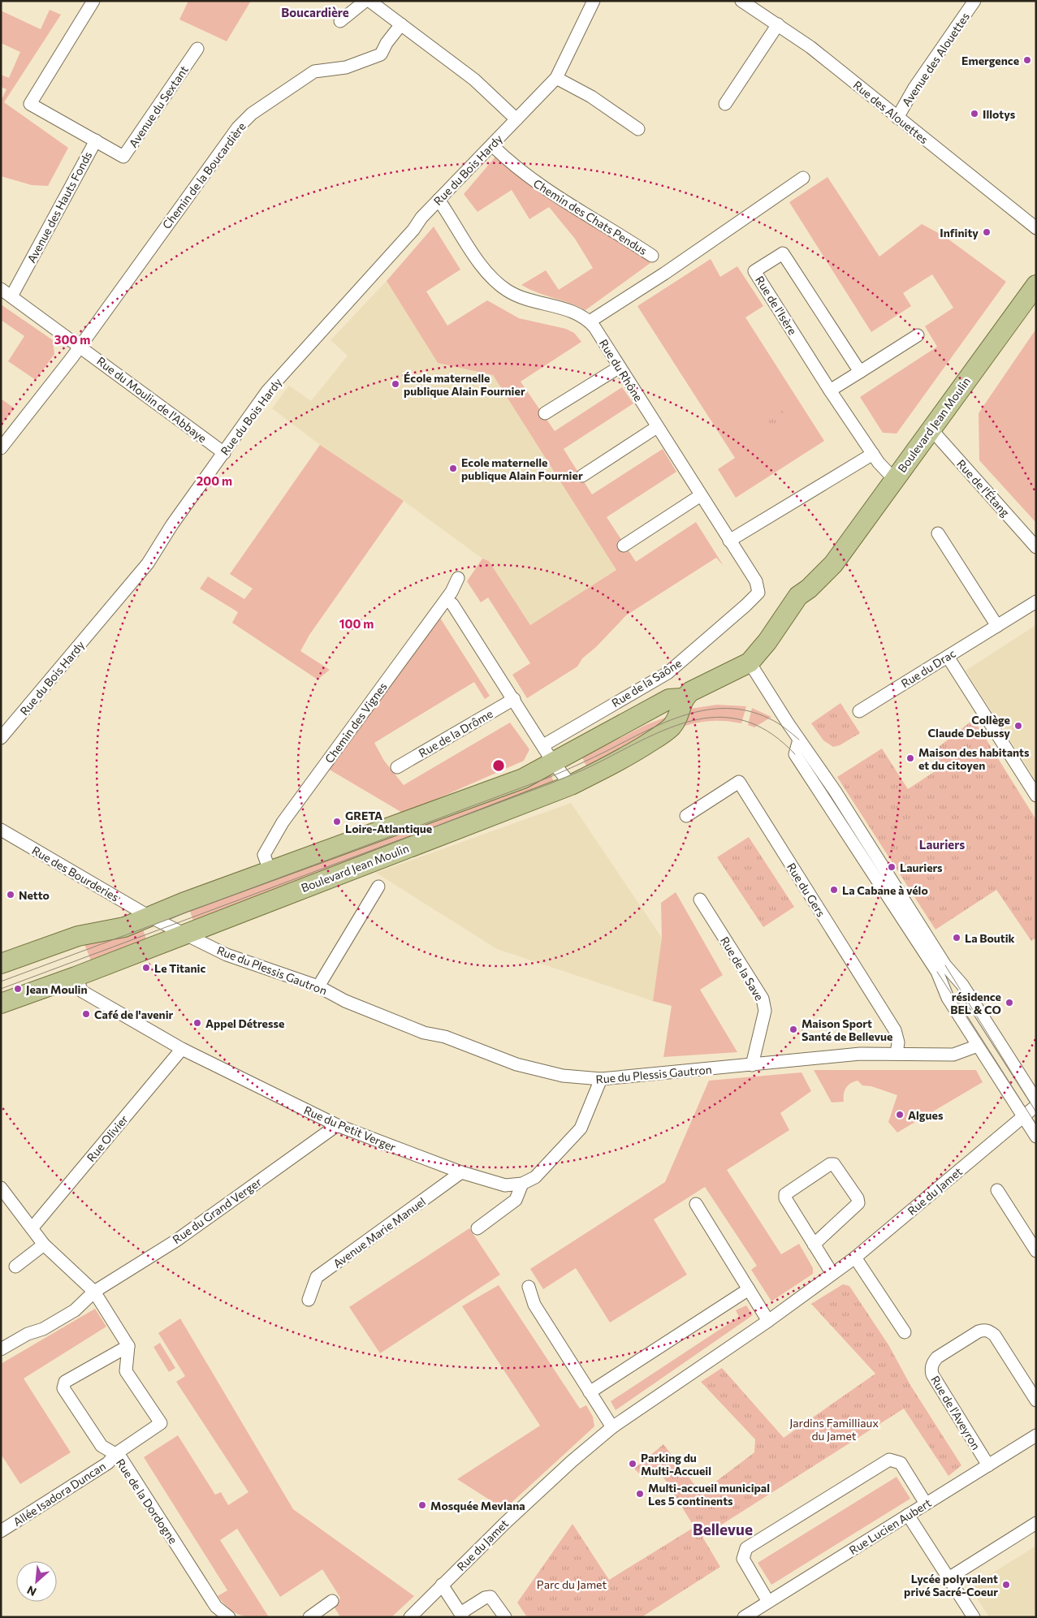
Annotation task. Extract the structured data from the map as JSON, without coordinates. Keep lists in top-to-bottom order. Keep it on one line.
{"streets":{"main road":["Boulevard Jean Moulin"],"street":["Avenue des Alouettes","Avenue du Sextant","Rue des Alouettes","Rue du Bois Hardy","Chemin de la Boucardière","Avenue des Hauts Fonds","Chemin des Chats Pendus","Rue de l'Isère","Rue du Rhône","Rue du Moulin de l'Abbaye","Rue de l'Étang","Rue du Drac","Rue de la Saône","Chemin des Vignes","Rue de la Drôme","Rue des Bourderies","Rue du Gers","Rue de la Save","Rue du Plessis Gautron","Rue du Petit Verger","Rue Olivier","Rue du Jamet","Rue du Grand Verger","Avenue Marie Manuel","Rue de l'Aveyron","Allée Isadora Duncan","Rue de la Dordogne","Rue Lucien Aubert"]},"crossings":[["Avenue des Alouettes","Rue des Alouettes"],["Avenue du Sextant","Avenue des Hauts Fonds"],["Rue du Bois Hardy","Chemin des Chats Pendus"],["Rue du Bois Hardy","Rue du Rhône"],["Rue du Bois Hardy","Rue du Moulin de l'Abbaye"],["Chemin de la Boucardière","Rue du Moulin de l'Abbaye"],["Avenue des Hauts Fonds","Rue du Moulin de l'Abbaye"],["Rue de l'Isère","Boulevard Jean Moulin"],["Rue du Rhône","Rue de la Saône"],["Boulevard Jean Moulin","Rue de l'Étang"],["Boulevard Jean Moulin","Rue des Bourderies"],["Boulevard Jean Moulin","Rue du Plessis Gautron"],["Boulevard Jean Moulin","Rue du Petit Verger"],["Rue des Bourderies","Rue du Plessis Gautron"],["Rue du Gers","Rue du Plessis Gautron"],["Rue de la Save","Rue du Plessis Gautron"],["Rue du Petit Verger","Rue Olivier"],["Rue du Petit Verger","Rue du Grand Verger"],["Rue du Petit Verger","Avenue Marie Manuel"],["Rue de l'Aveyron","Rue Lucien Aubert"],["Allée Isadora Duncan","Rue de la Dordogne"]],"districts":["Boucardière","Lauriers","Bellevue"],"parks":["Jardins Familliaux du Jamet","Parc du Jamet"],"places":["Emergence","Illotys","Infinity","École maternelle publique Alain Fournier","Ecole maternelle publique Alain Fournier","Collège Claude Debussy","Maison des habitants et du citoyen","GRETA Loire-Atlantique","Lauriers","La Cabane à vélo","Netto","La Boutik","Le Titanic","Jean Moulin","résidence BEL & CO","Café de l'avenir","Appel Détresse","Maison Sport Santé de Bellevue","Algues","Parking du Multi-Accueil","Multi-accueil municipal Les 5 continents","Mosquée Mevlana","Lycée polyvalent privé Sacré-Coeur"],"north":"bottom left","rings":["300 m","200 m","100 m"]}
